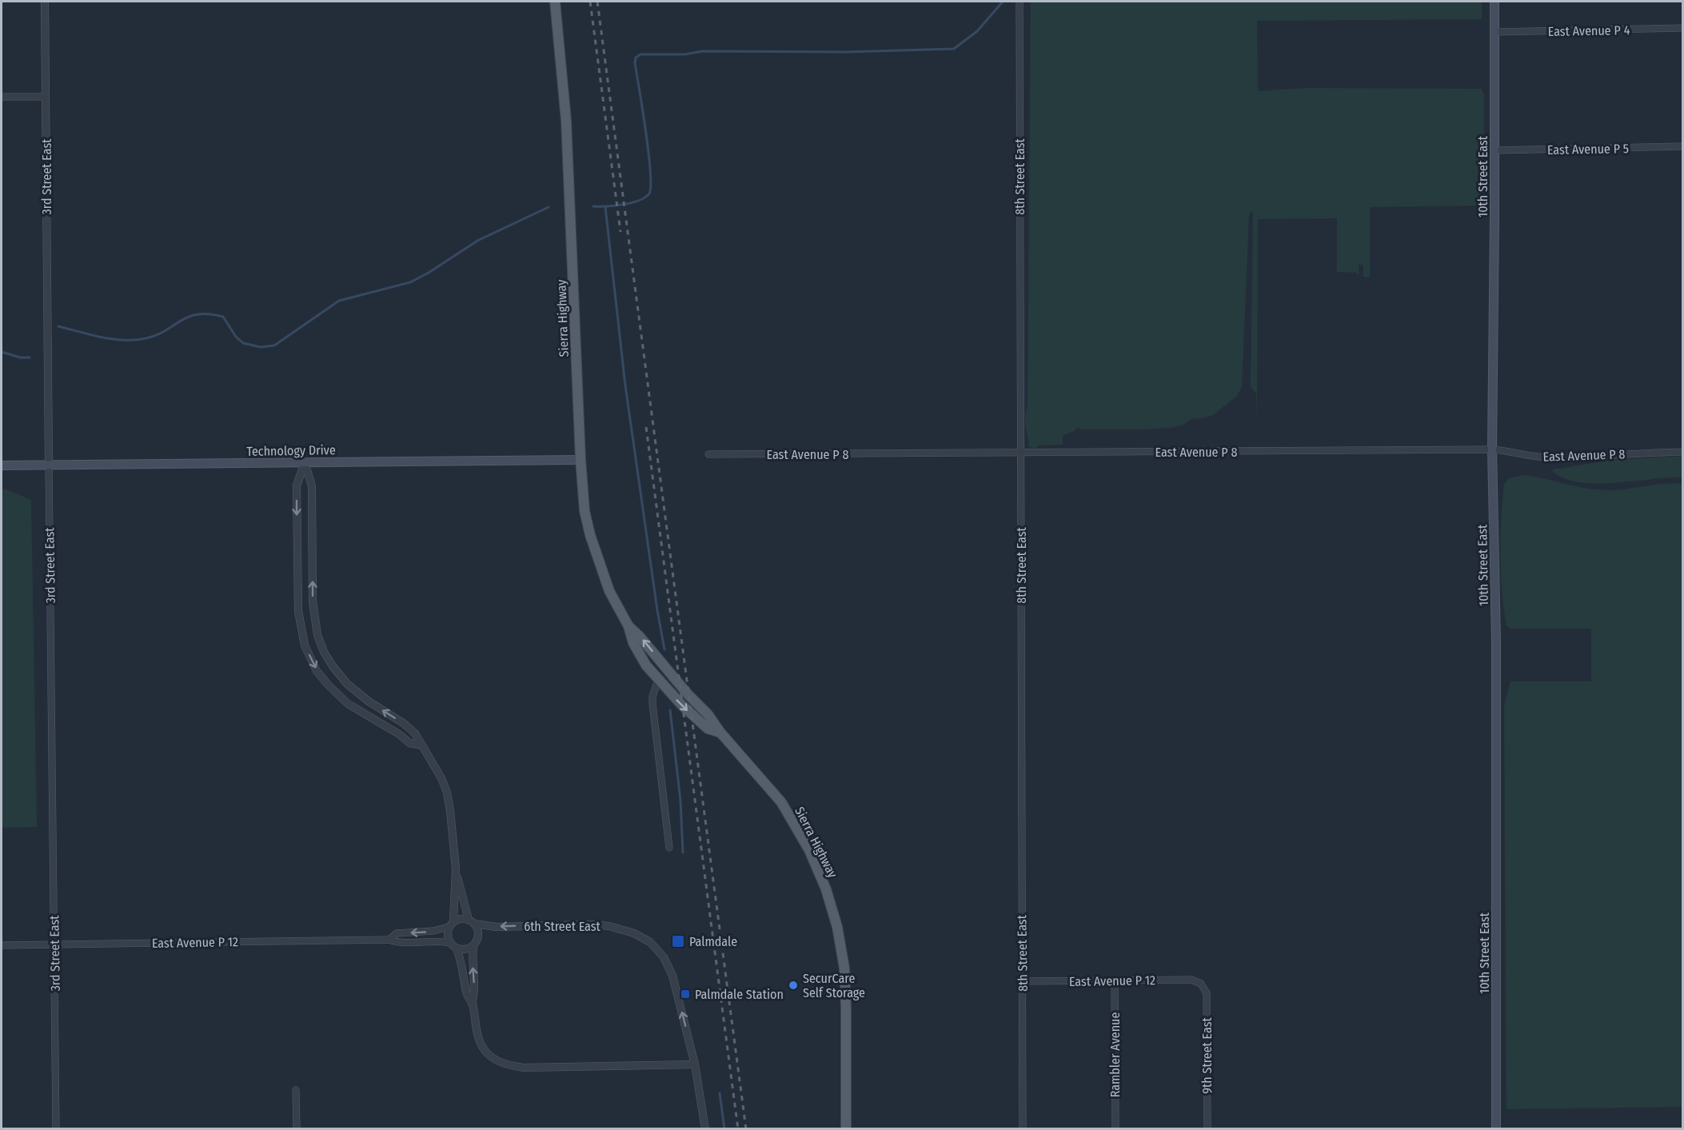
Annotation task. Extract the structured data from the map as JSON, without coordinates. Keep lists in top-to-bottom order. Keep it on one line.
{"streets":{"main road":["10th Street East","Sierra Highway","Technology Drive"],"street":["East Avenue P 4","East Avenue P 5","3rd Street East","8th Street East","East Avenue P 8","6th Street East","East Avenue P 12","Rambler Avenue","9th Street East"]},"crossings":[["East Avenue P 4","10th Street East"],["East Avenue P 5","10th Street East"],["3rd Street East","Technology Drive"],["3rd Street East","East Avenue P 12"],["8th Street East","East Avenue P 8"],["8th Street East","East Avenue P 12"],["10th Street East","East Avenue P 8"],["Sierra Highway","Technology Drive"],["6th Street East","East Avenue P 12"],["East Avenue P 12","Rambler Avenue"],["East Avenue P 12","9th Street East"]],"one_way":["6th Street East"],"places":{"transit":["Palmdale","Palmdale Station"],"other":["SecurCare Self Storage"]}}
